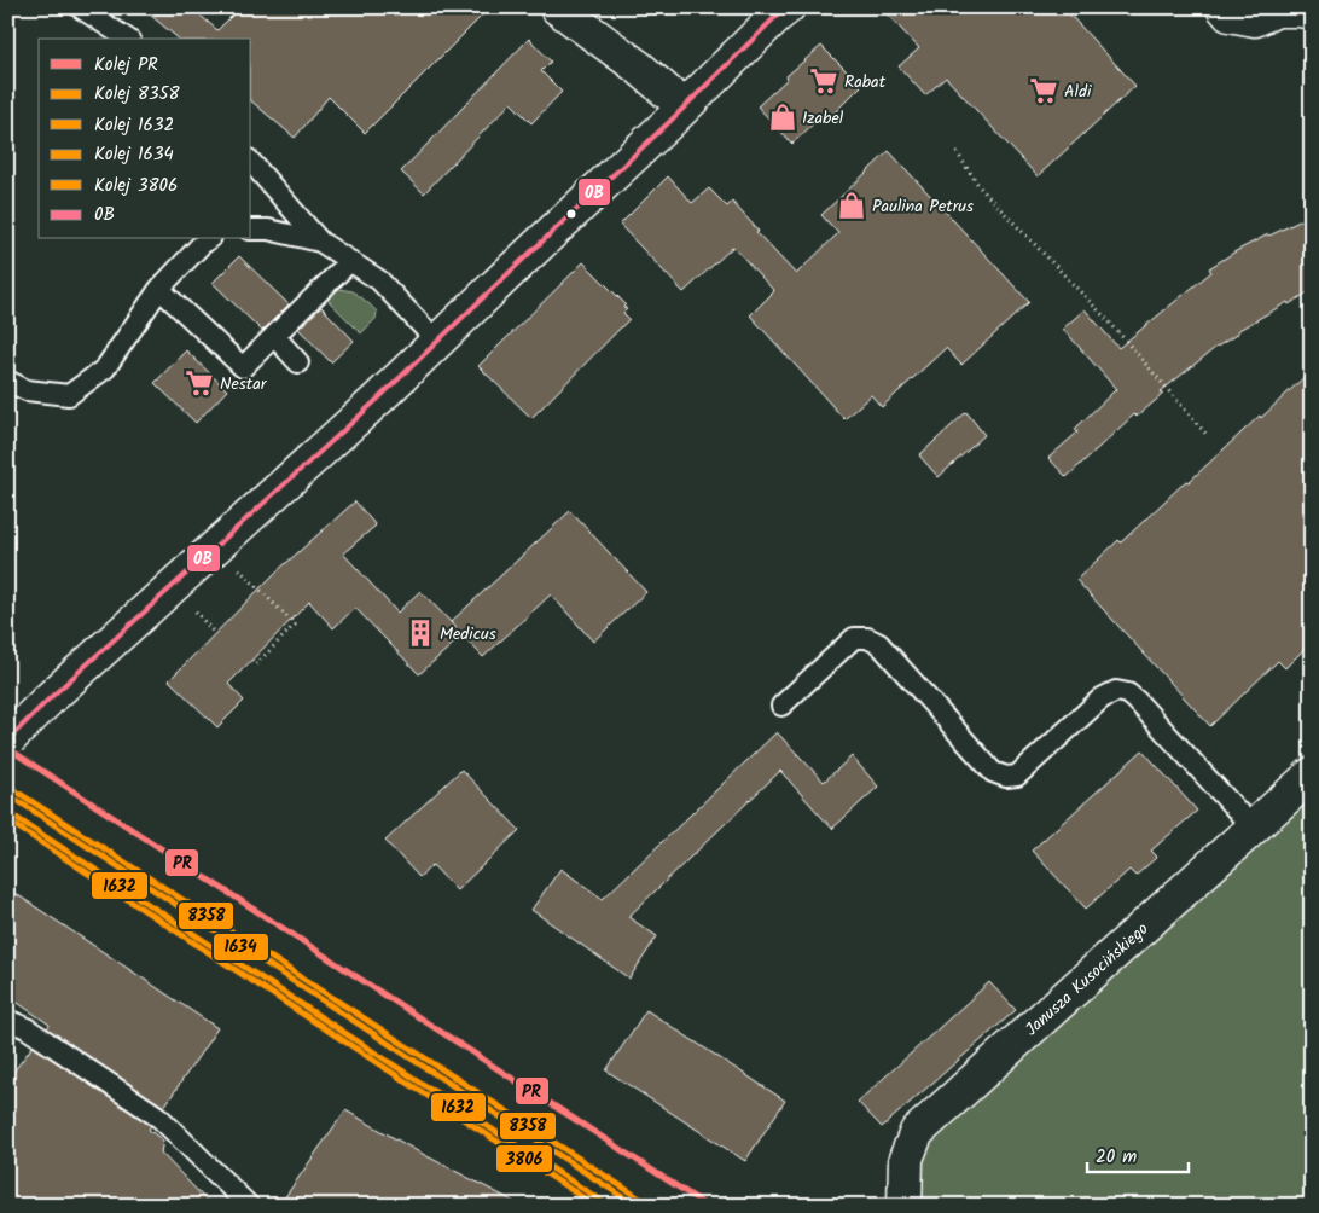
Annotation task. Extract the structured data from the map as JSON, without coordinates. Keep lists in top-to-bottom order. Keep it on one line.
{"streets":{"main road":["Janusza Kusocińskiego"]},"places":{"supermarket":["Rabat","Aldi","Nestar"],"shop":["Izabel","Paulina Petrus"],"building":["Medicus"]},"lines":["transit line 0B","rail line PR","rail line 8358","rail line 1634","rail line 1632","rail line 3806"],"legend":["Kolej PR","Kolej 8358","Kolej 1632","Kolej 1634","Kolej 3806","0B"],"scale_bar":"20 m"}
